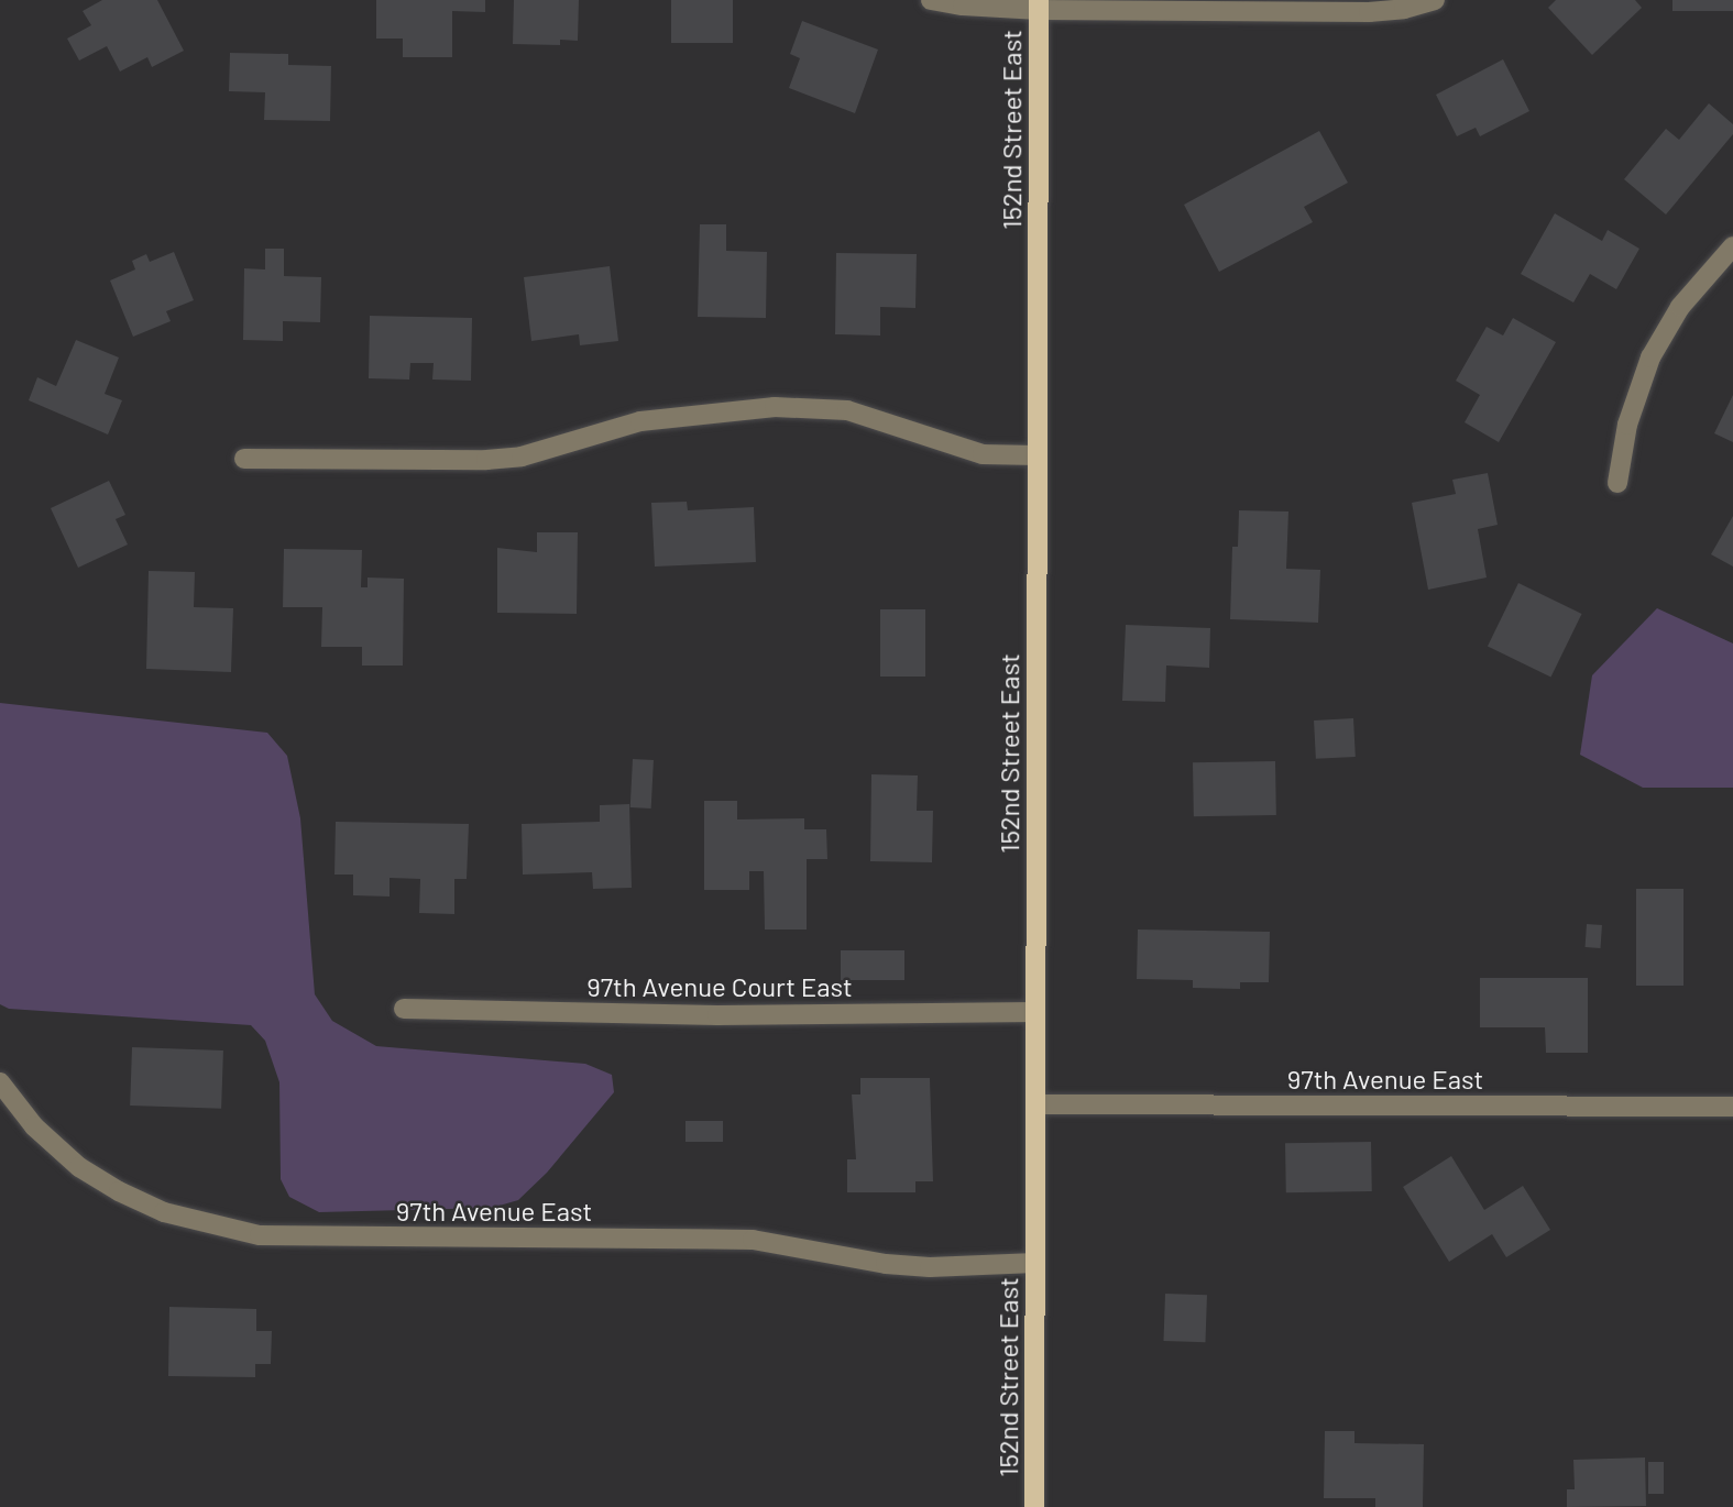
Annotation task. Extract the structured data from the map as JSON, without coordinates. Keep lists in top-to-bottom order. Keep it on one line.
{"streets":{"main road":["152nd Street East"],"street":["97th Avenue Court East","97th Avenue East"]},"crossings":[["152nd Street East","97th Avenue Court East"],["152nd Street East","97th Avenue East"]]}
